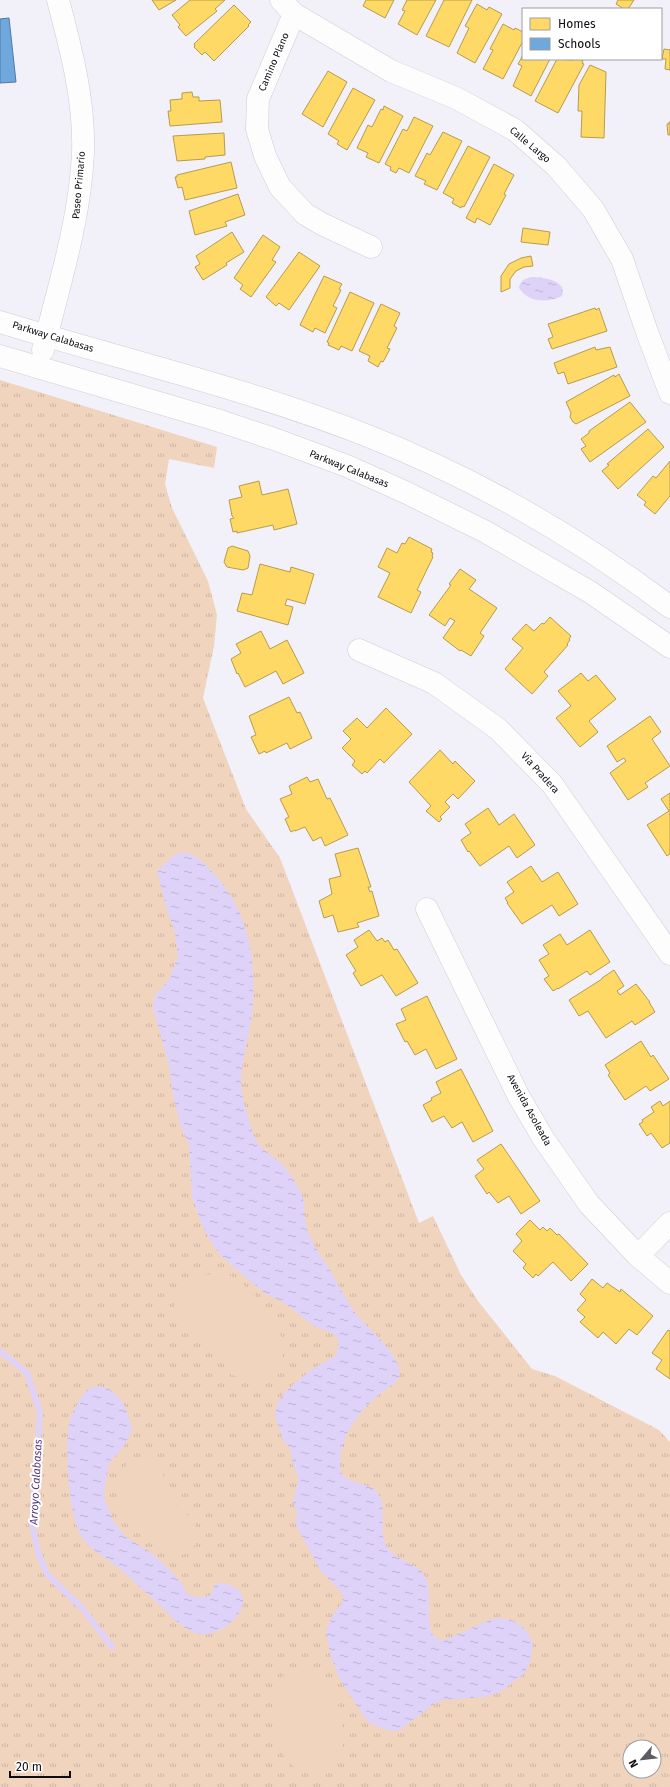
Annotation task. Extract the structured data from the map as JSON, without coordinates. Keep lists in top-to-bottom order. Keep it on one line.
{"streets":{"street":["Camino Plano","Calle Largo","Paseo Primario","Parkway Calabasas","Via Pradera","Avenida Asoleada"]},"crossings":[["Camino Plano","Calle Largo"],["Paseo Primario","Parkway Calabasas"]],"water":["Arroyo Calabasas"],"legend":["Homes","Schools"],"scale_bar":"20 m","north":"bottom left"}
